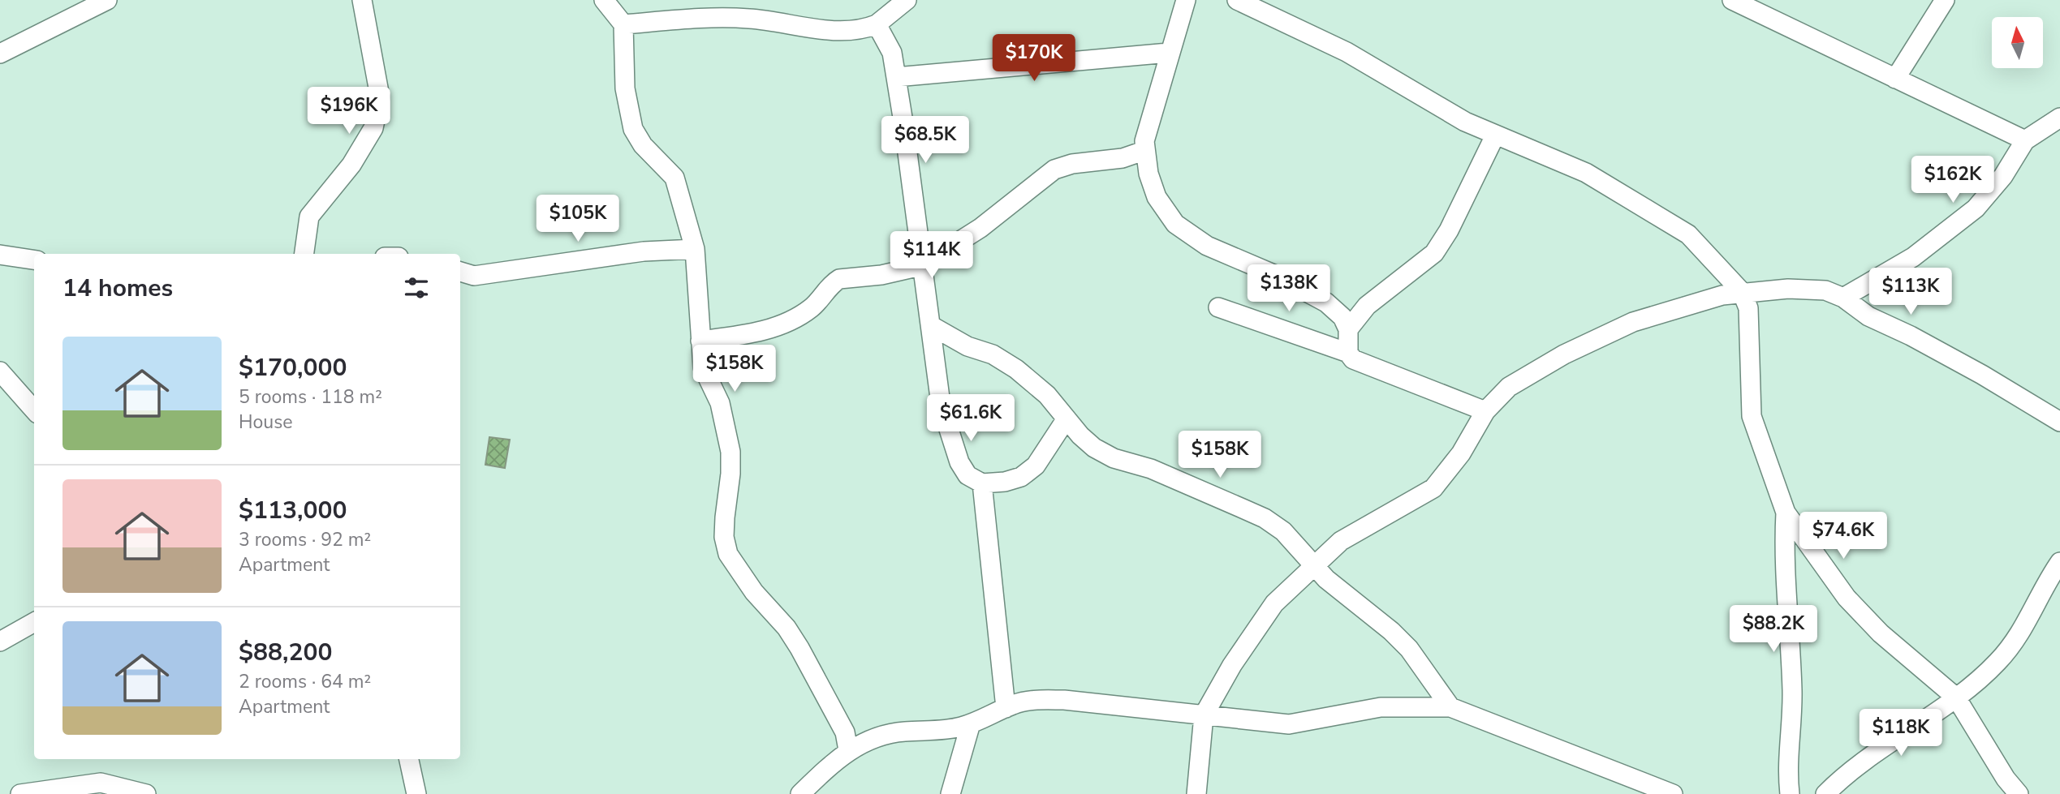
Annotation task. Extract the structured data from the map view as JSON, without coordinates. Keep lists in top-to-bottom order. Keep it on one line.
{"north":"top","page":{"price":["$170K","$196K","$68.5K","$162K","$105K","$114K","$138K","$113K","$158K","$61.6K","$158K","$74.6K","$88.2K","$118K"],"heading":"14 homes","list":[{"name":"$170,000","note":"5 rooms · 118 m² · House"},{"name":"$113,000","note":"3 rooms · 92 m² · Apartment"},{"name":"$88,200","note":"2 rooms · 64 m² · Apartment"}]}}
